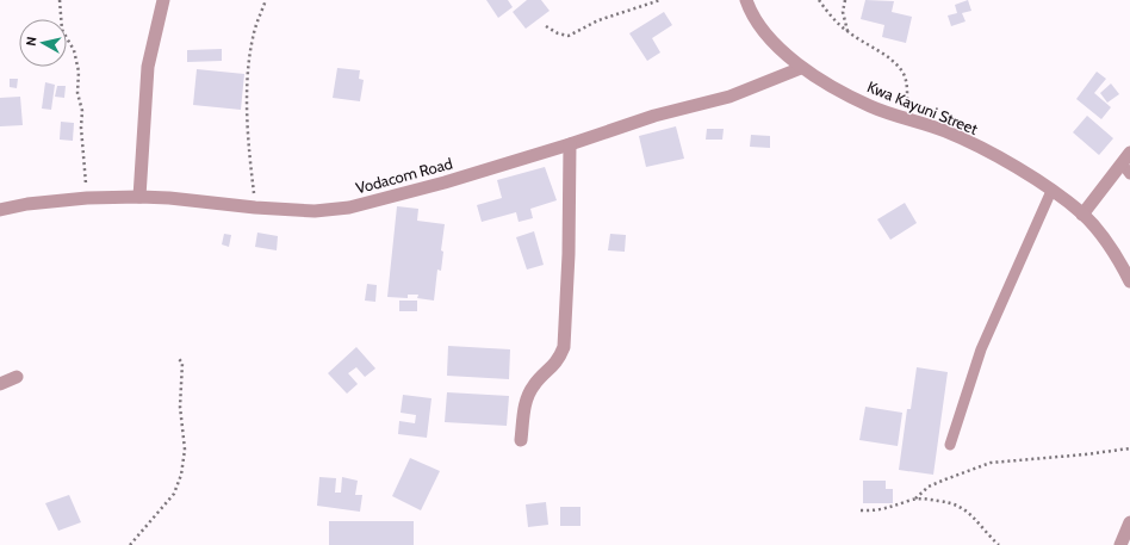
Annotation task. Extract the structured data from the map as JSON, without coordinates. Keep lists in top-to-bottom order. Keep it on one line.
{"streets":{"street":["Kwa Kayuni Street","Vodacom Road"]},"crossings":[["Kwa Kayuni Street","Vodacom Road"]],"north":"left"}
